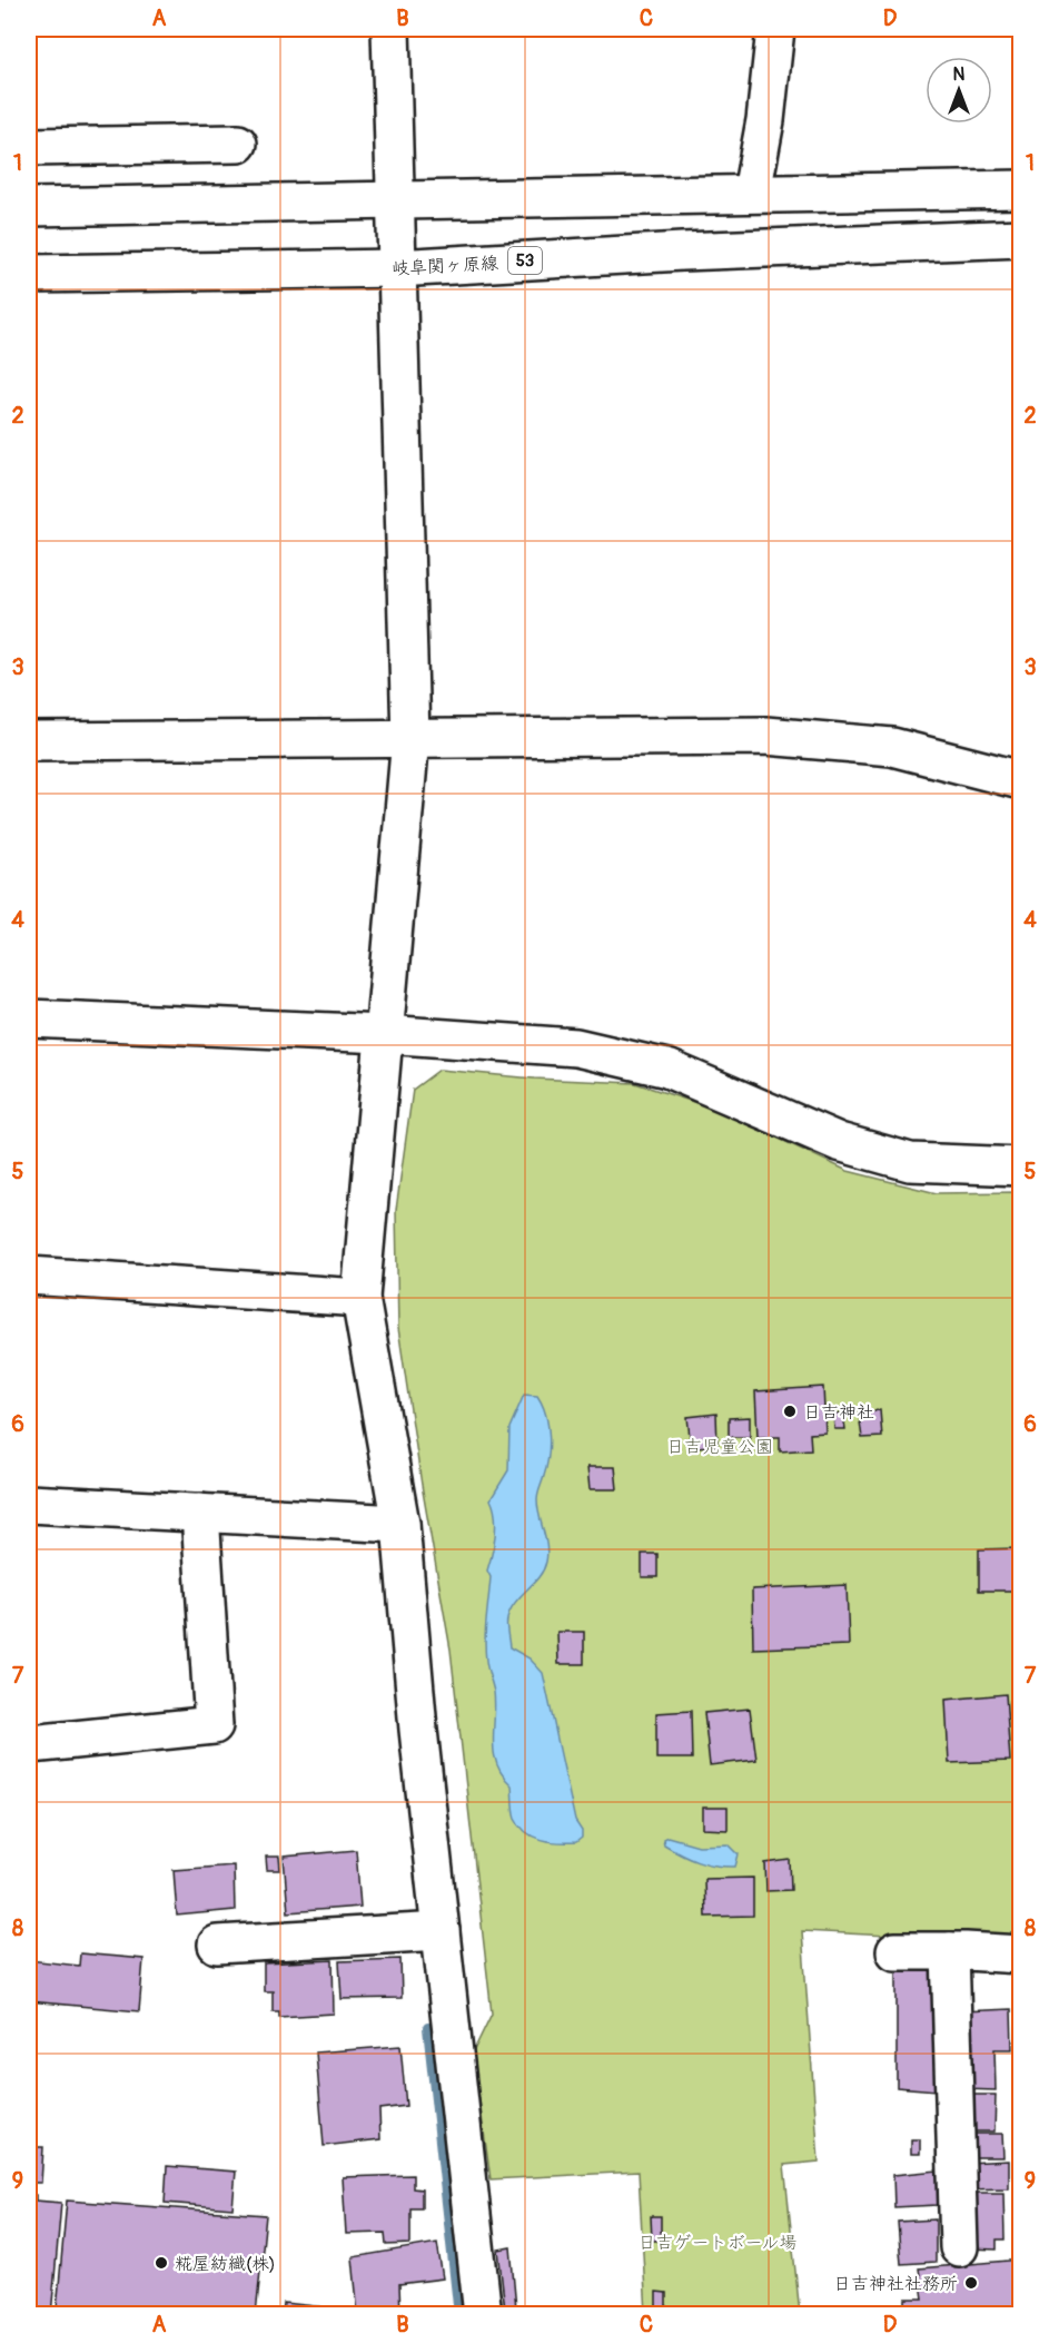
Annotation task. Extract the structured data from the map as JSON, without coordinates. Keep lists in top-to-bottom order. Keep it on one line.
{"streets":{"street":["53","岐阜関ヶ原線"]},"parks":["日吉児童公園","日吉ゲートボール場"],"places":["日吉神社","糀屋紡織(株)","日吉神社社務所"],"north":"top","grid":{"columns":["A","B","C","D"],"rows":["1","2","3","4","5","6","7","8","9"]}}
